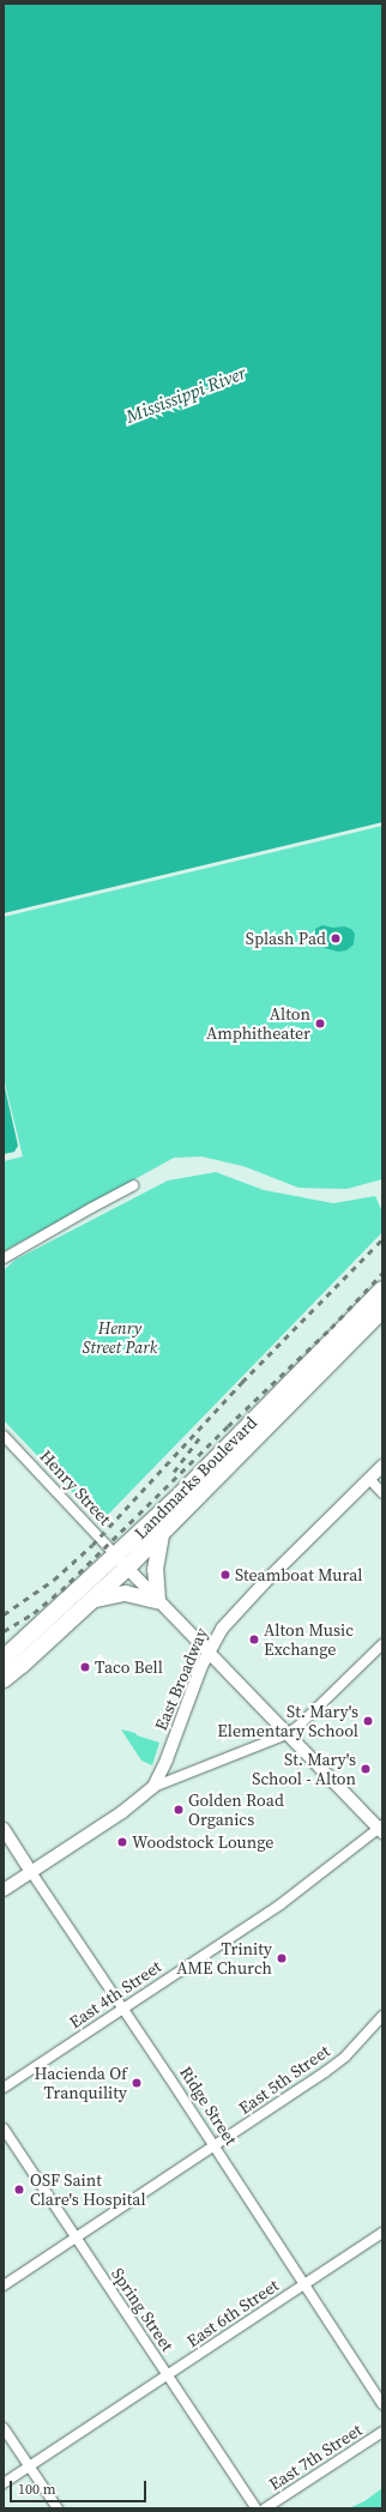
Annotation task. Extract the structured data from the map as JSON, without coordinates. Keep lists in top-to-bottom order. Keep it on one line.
{"streets":{"highway":["Landmarks Boulevard"],"street":["Henry Street","East Broadway","East 4th Street","East 5th Street","Ridge Street","Spring Street","East 6th Street","East 7th Street"]},"crossings":[["Landmarks Boulevard","Henry Street"],["Henry Street","East Broadway"],["Henry Street","East 4th Street"],["East Broadway","Ridge Street"],["East 4th Street","Ridge Street"],["East 5th Street","Ridge Street"],["East 5th Street","Spring Street"],["Ridge Street","East 6th Street"],["Spring Street","East 6th Street"]],"water":["Mississippi River"],"parks":["Henry Street Park"],"places":["Splash Pad","Alton Amphitheater","Steamboat Mural","Alton Music Exchange","Taco Bell","St. Mary's Elementary School","St. Mary's School - Alton","Golden Road Organics","Woodstock Lounge","Trinity AME Church","Hacienda Of Tranquility","OSF Saint Clare's Hospital"],"scale_bar":"100 m"}
